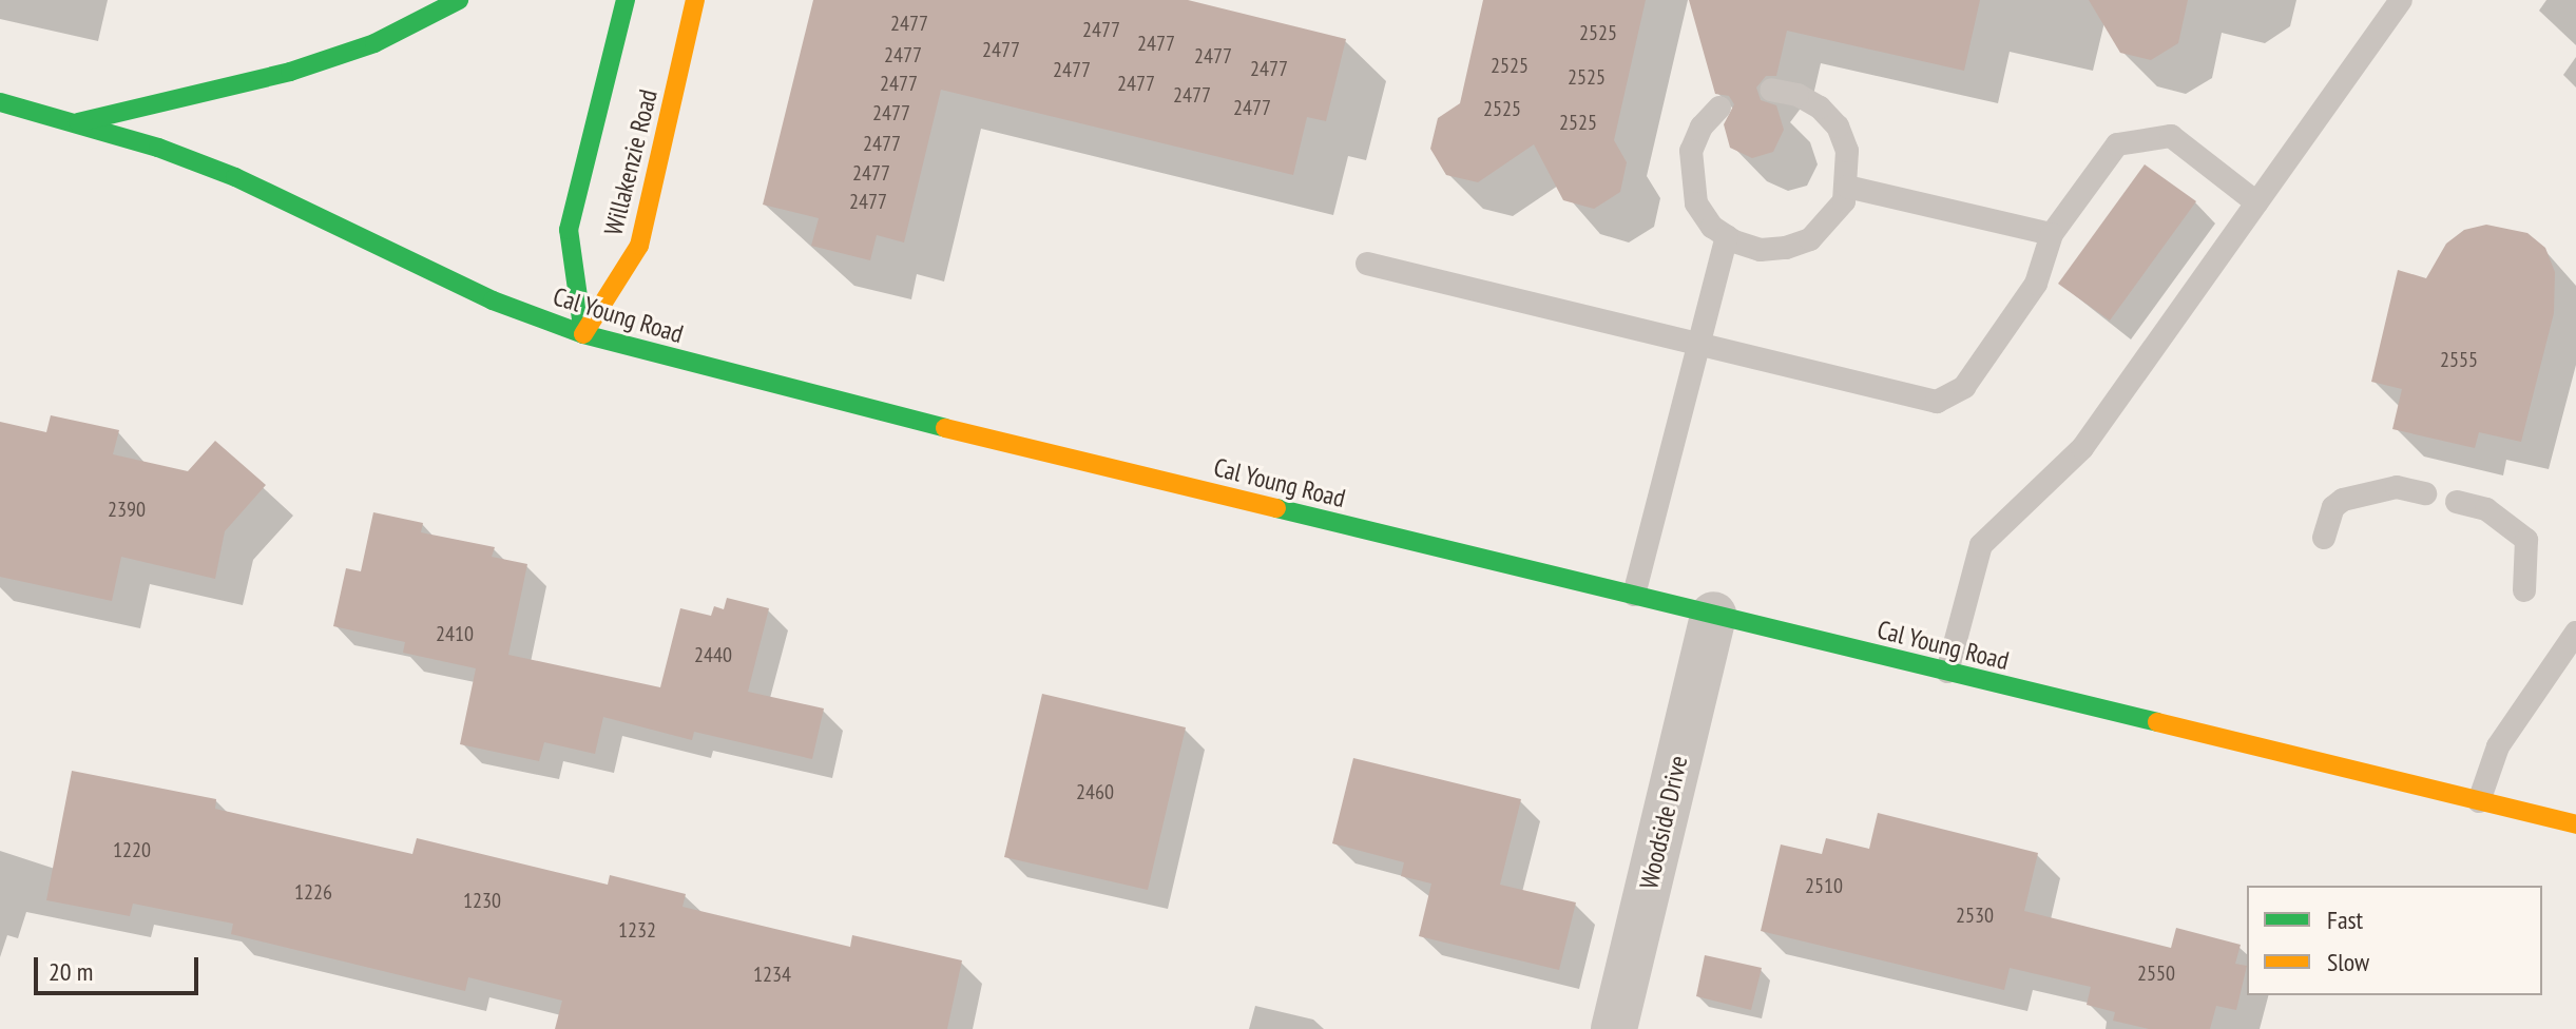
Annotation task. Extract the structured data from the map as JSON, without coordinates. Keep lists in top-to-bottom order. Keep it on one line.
{"streets":{"main road":["Willakenzie Road","Cal Young Road"],"street":["Woodside Drive"]},"crossings":[["Willakenzie Road","Cal Young Road"],["Cal Young Road","Woodside Drive"]],"house_numbers":["2477","2477","2525","2477","2477","2477","2477","2525","2477","2477","2525","2477","2477","2477","2477","2525","2477","2525","2477","2477","2477","2555","2390","2410","2440","2460","1220","2510","1226","1230","2530","1232","2550","1234"],"legend":["Fast","Slow"],"scale_bar":"20 m"}
